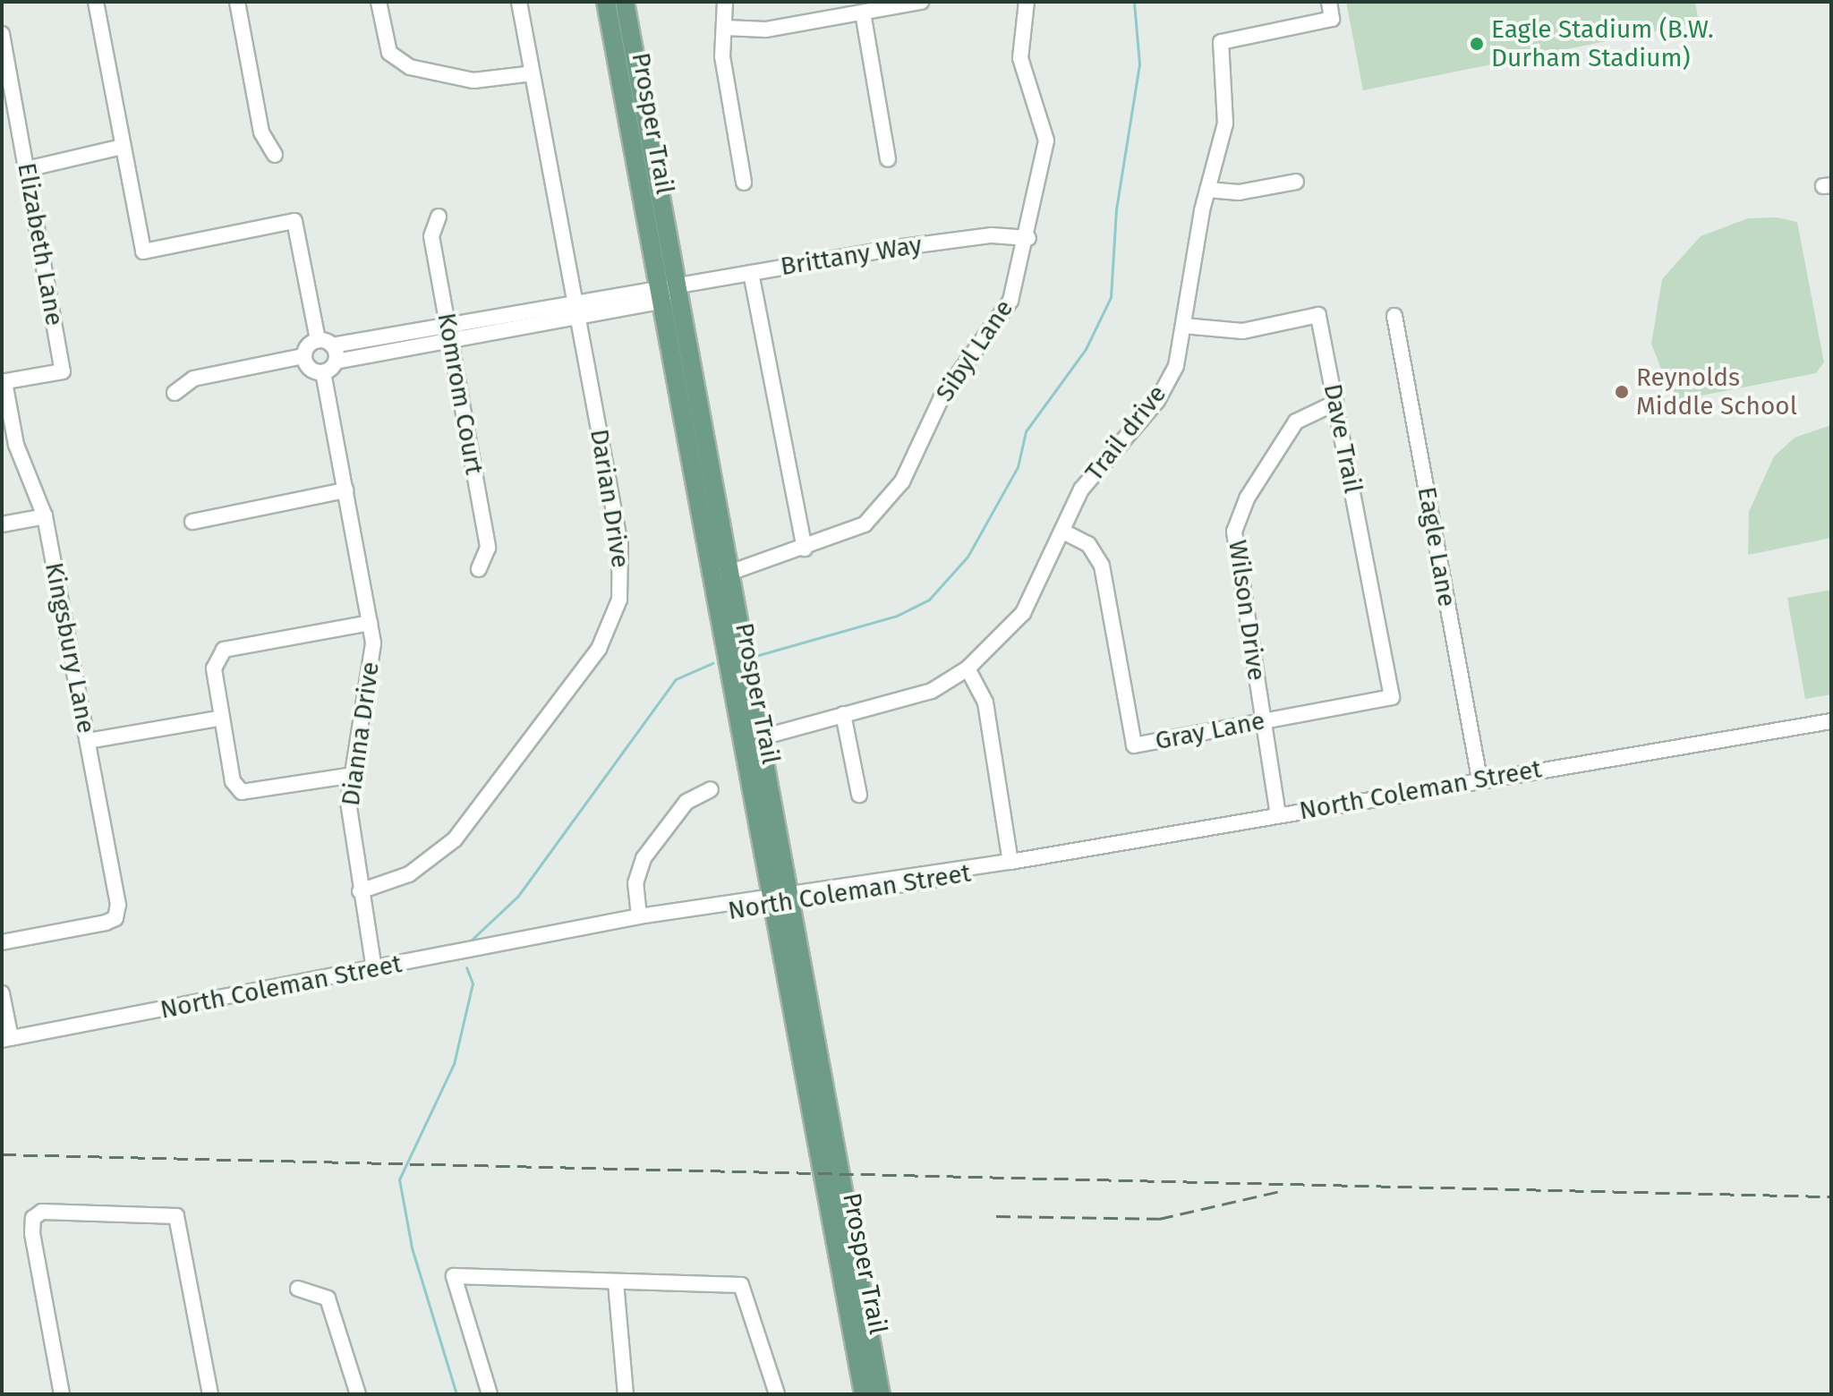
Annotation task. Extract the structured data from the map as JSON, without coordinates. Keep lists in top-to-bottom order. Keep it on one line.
{"streets":{"main road":["Prosper Trail"],"street":["Elizabeth Lane","Brittany Way","Sibyl Lane","Komrom Court","Trail drive","Dave Trail","Darian Drive","Eagle Lane","Wilson Drive","Kingsbury Lane","Gray Lane","Dianna Drive","North Coleman Street"]},"crossings":[["Prosper Trail","Brittany Way"],["Prosper Trail","Sibyl Lane"],["Prosper Trail","Trail drive"],["Prosper Trail","North Coleman Street"],["Elizabeth Lane","Kingsbury Lane"],["Brittany Way","Sibyl Lane"],["Brittany Way","Komrom Court"],["Brittany Way","Darian Drive"],["Brittany Way","Dianna Drive"],["Trail drive","Dave Trail"],["Trail drive","Gray Lane"],["Dave Trail","Wilson Drive"],["Dave Trail","Gray Lane"],["Darian Drive","Dianna Drive"],["Eagle Lane","North Coleman Street"],["Wilson Drive","Gray Lane"],["Wilson Drive","North Coleman Street"],["Dianna Drive","North Coleman Street"]],"places":["Eagle Stadium (B.W. Durham Stadium)","Reynolds Middle School"]}
